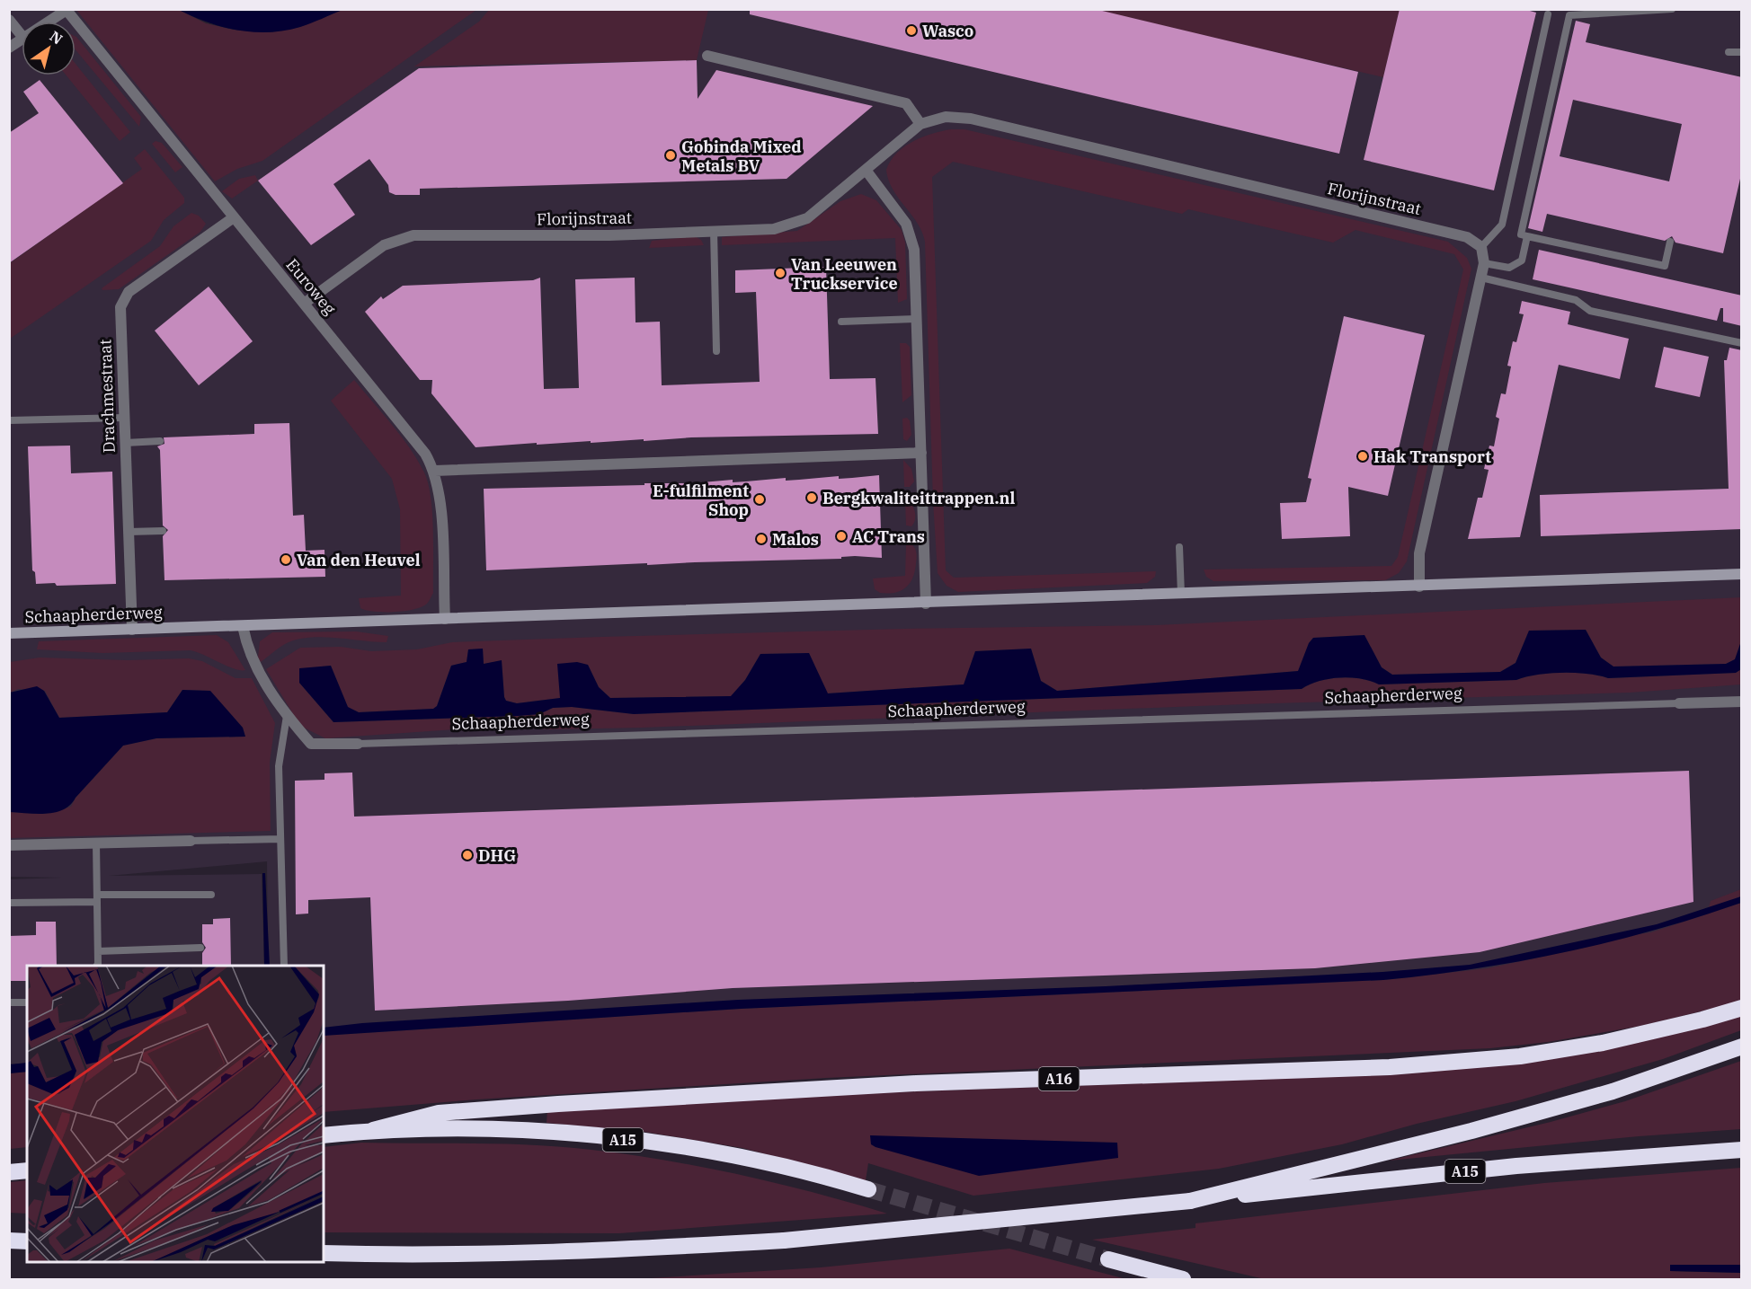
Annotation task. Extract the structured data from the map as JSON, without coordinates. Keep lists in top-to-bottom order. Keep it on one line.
{"streets":{"highway":["A16","A15"],"street":["Florijnstraat","Euroweg","Drachmestraat","Schaapherderweg"]},"crossings":[["Florijnstraat","Euroweg"],["Euroweg","Drachmestraat"],["Euroweg","Schaapherderweg"],["Drachmestraat","Schaapherderweg"],["A16","A15"]],"places":["Wasco","Gobinda Mixed Metals BV","Van Leeuwen Truckservice","Hak Transport","Bergkwaliteittrappen.nl","E-fulfilment Shop","AC Trans","Malos","Van den Heuvel","DHG"],"north":"top right"}
